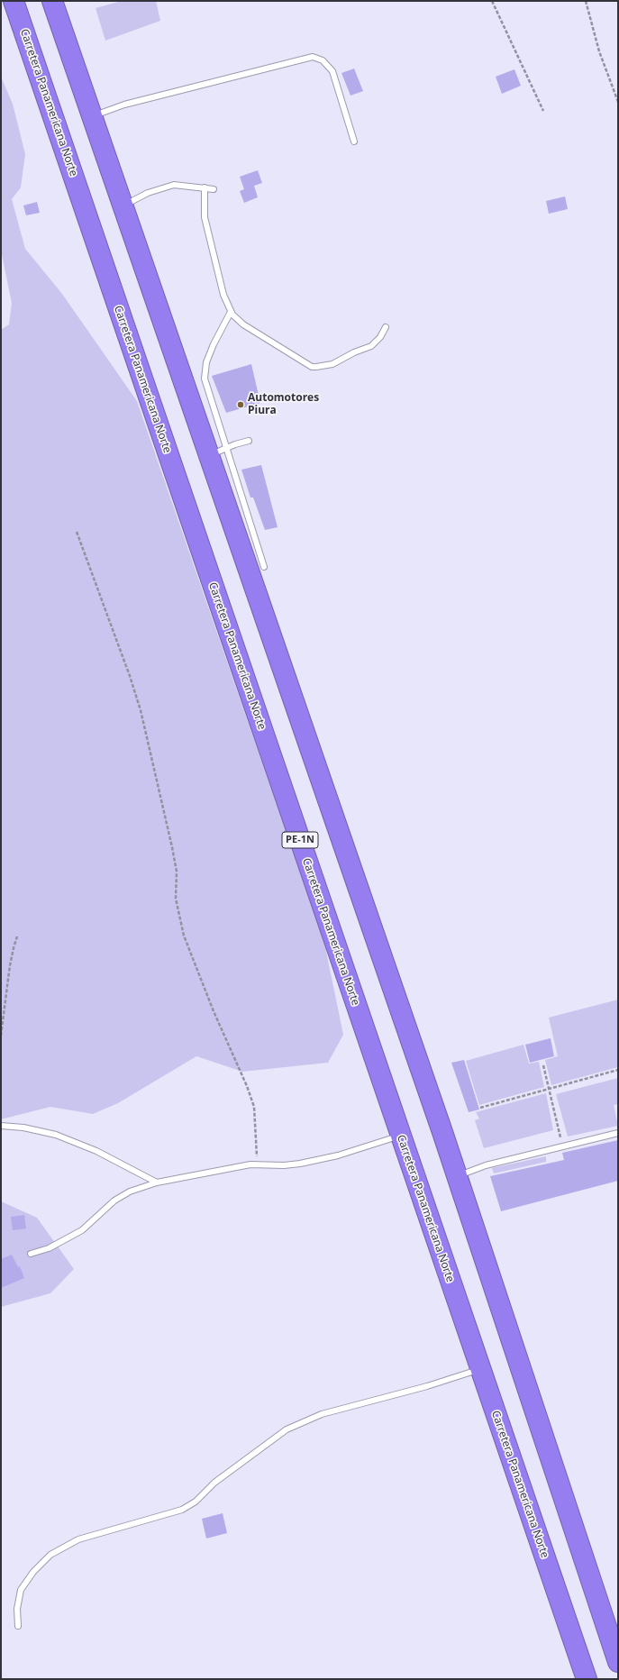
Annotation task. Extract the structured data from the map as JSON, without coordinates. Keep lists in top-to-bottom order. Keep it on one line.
{"streets":{"highway":["Carretera Panamericana Norte","PE-1N"]},"places":["Automotores Piura"]}
